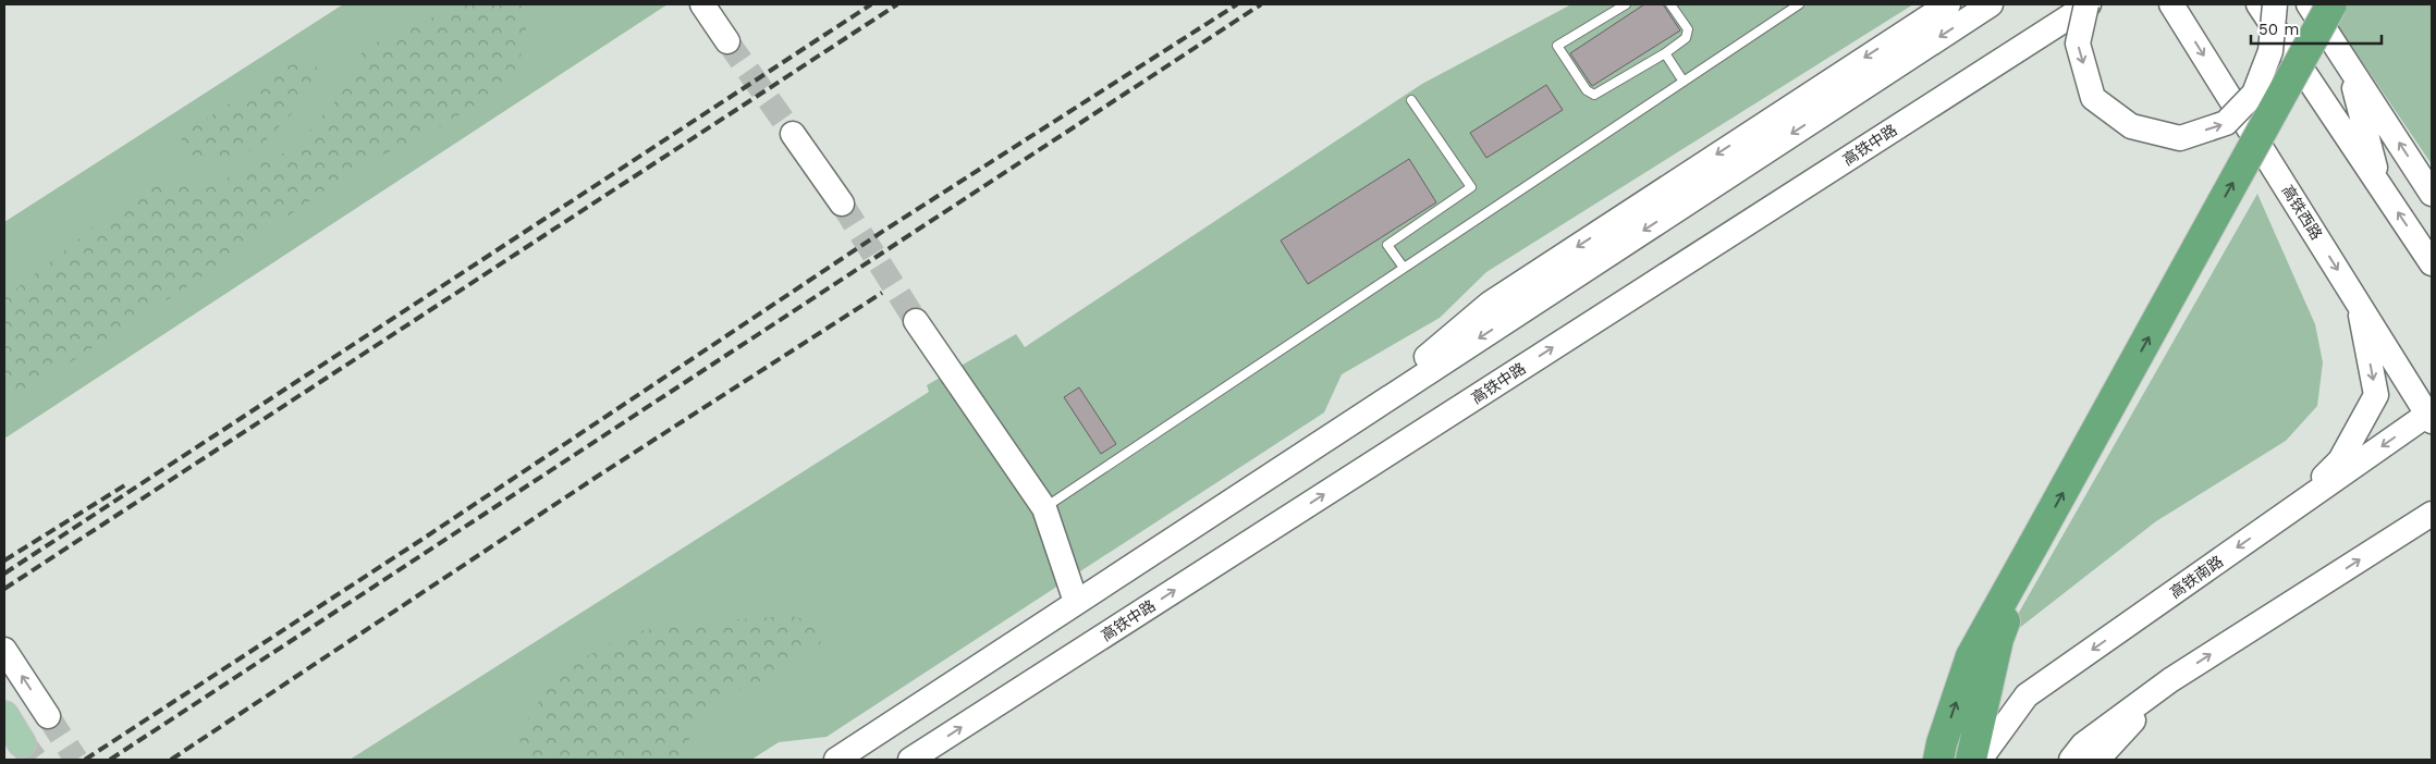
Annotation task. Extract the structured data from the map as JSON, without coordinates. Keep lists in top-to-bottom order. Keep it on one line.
{"streets":{"street":["高铁中路","高铁西路","高铁南路"]},"crossings":[["高铁西路","高铁南路"]],"scale_bar":"50 m"}
